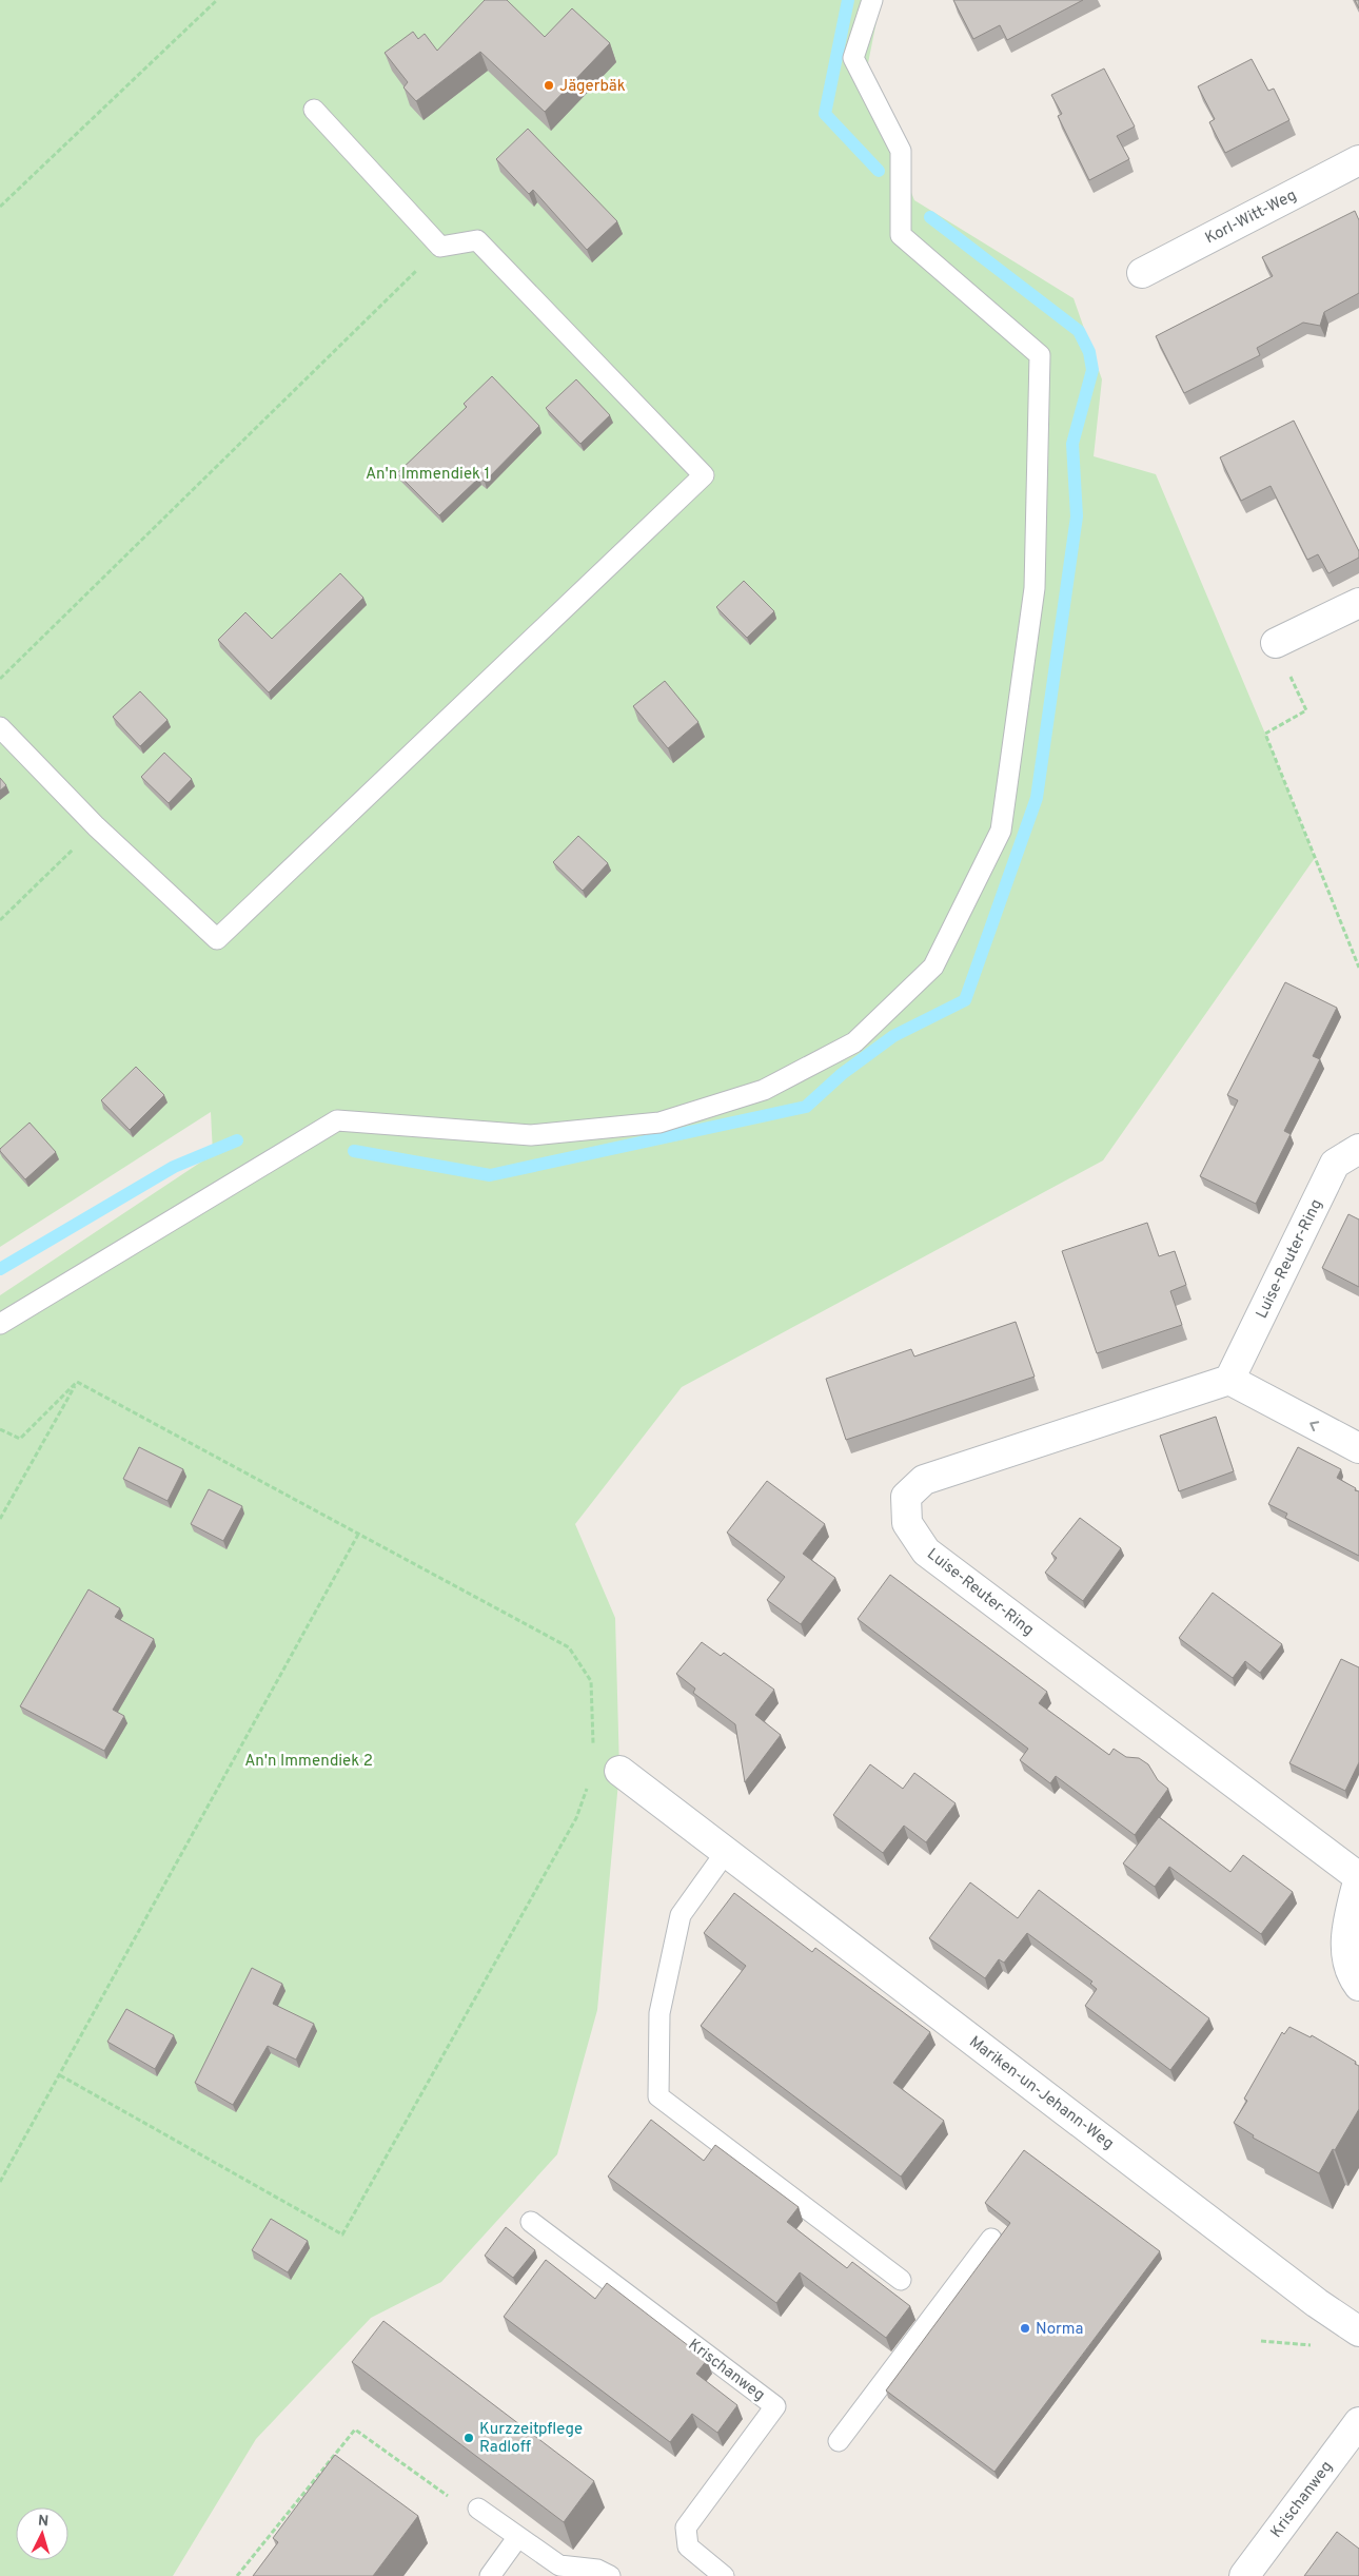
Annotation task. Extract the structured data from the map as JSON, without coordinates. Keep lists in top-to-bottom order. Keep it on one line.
{"streets":{"street":["Korl-Witt-Weg","Luise-Reuter-Ring","Mariken-un-Jehann-Weg","Krischanweg"]},"parks":["An'n Immendiek 1","An'n Immendiek 2"],"places":["Jägerbäk","Norma","Kurzzeitpflege Radloff"],"north":"top"}
